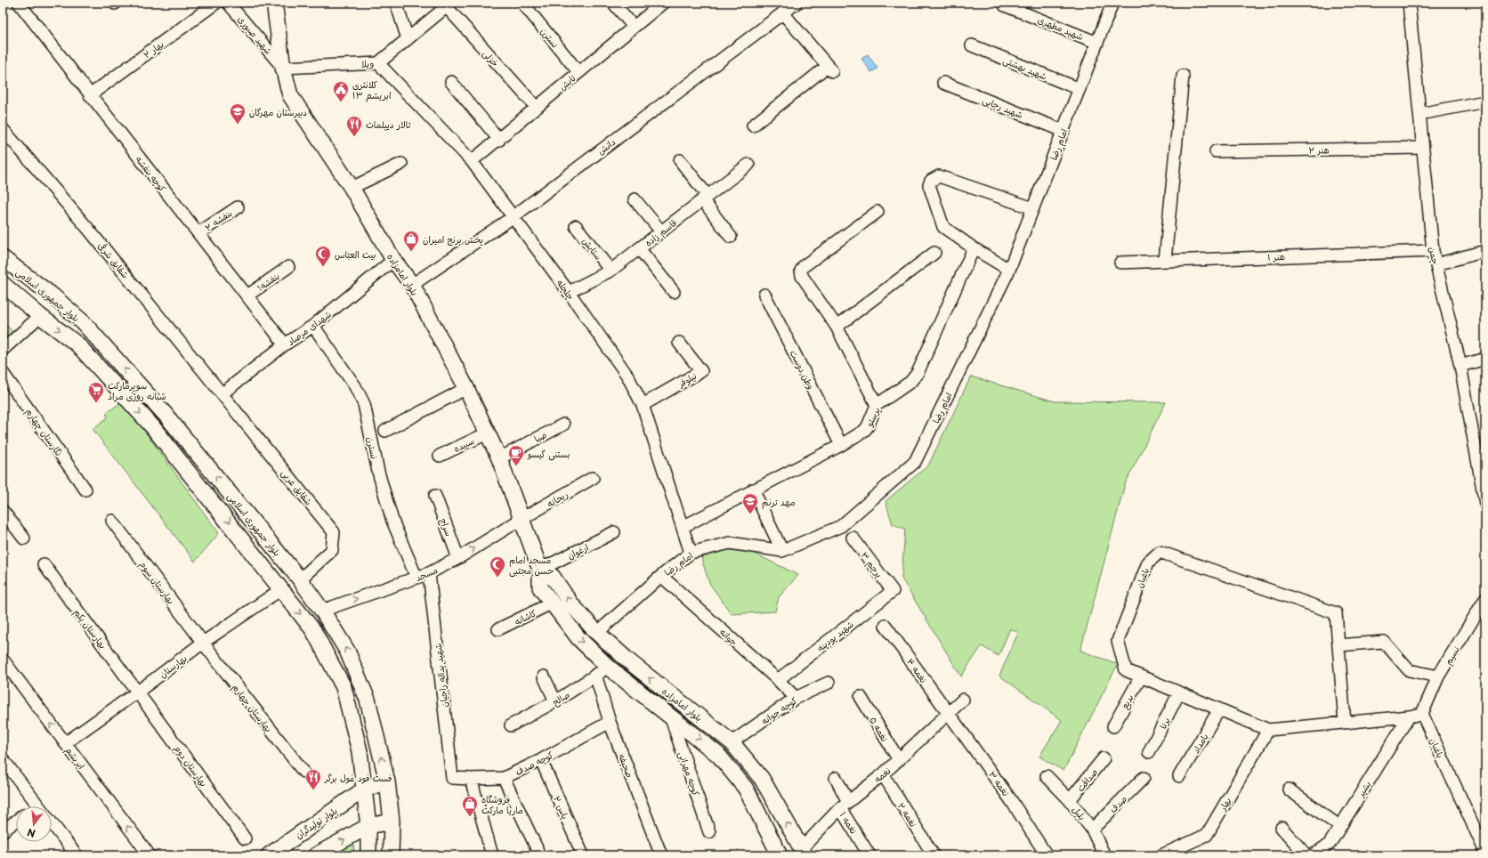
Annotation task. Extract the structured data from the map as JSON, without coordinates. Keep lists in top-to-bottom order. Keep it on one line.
{"streets":{"main road":["بلوار امامزاده","بلوار جمهوری اسلامی","بلوار تولیدگران"],"street":["شهید مطهری","شهید صبوری","نسترن","بهار ۲","خزلی","ویلا","شهید بهشتی","تابش","شهید رجایی","امام رضا","دانش","هنر ۲","کوچه بنفشه","بنفشه ۲","قاسم‌ زاده","ستایش","چمن","هنر ۱","شقایق شرقی","بنفشه۱","چلچله","شهدای مرصاد","وطن دوست","نیلوفر","پرستو","نگارستان چهارم","صبا","سپیده","شقایق غربی","ریحانه","سراج","ارغوان","پرچم ۳","مسجد","باغبان","بهارستان سوم","کاشانه","بهارستان یکم","شهید پودینه","جوانه","نسیم","بهارستان","نغمه ۴","شهید یداله راجیان","صالح","بدیع","بهارستان چهارم","کوچه جوانه","برنا","نغمه ۵","بامداد","ابریشم","کوچه صدف","بهارستان دوم","صحیفه","کوچه مهرانی","نغمه","صداقت","نغمه ۳","بشیر","صدف","بهار","یاس ۲","بلبل","نغمه ۲","نغمه ۱"]},"crossings":[["شهید مطهری","امام رضا"],["شهید صبوری","ویلا"],["شهید صبوری","بلوار امامزاده"],["نسترن","تابش"],["نسترن","شهدای مرصاد"],["نسترن","مسجد"],["بهار ۲","کوچه بنفشه"],["خزلی","ویلا"],["خزلی","تابش"],["ویلا","بلوار امامزاده"],["ویلا","چلچله"],["شهید بهشتی","امام رضا"],["تابش","چلچله"],["شهید رجایی","امام رضا"],["امام رضا","بلوار امامزاده"],["امام رضا","چلچله"],["امام رضا","جوانه"],["دانش","بلوار امامزاده"],["دانش","چلچله"],["هنر ۲","چمن"],["کوچه بنفشه","بنفشه ۲"],["کوچه بنفشه","بنفشه۱"],["کوچه بنفشه","شهدای مرصاد"],["قاسم‌ زاده","ستایش"],["قاسم‌ زاده","چلچله"],["چمن","هنر ۱"],["شقایق شرقی","شهدای مرصاد"],["شقایق شرقی","شقایق غربی"],["بلوار امامزاده","شهدای مرصاد"],["بلوار امامزاده","صبا"],["بلوار امامزاده","سپیده"],["بلوار امامزاده","ریحانه"],["بلوار امامزاده","ارغوان"],["بلوار امامزاده","مسجد"],["بلوار امامزاده","کاشانه"],["بلوار امامزاده","صالح"],["بلوار امامزاده","کوچه جوانه"],["بلوار امامزاده","کوچه مهرانی"],["بلوار امامزاده","نغمه"],["چلچله","نیلوفر"],["چلچله","پرستو"],["بلوار جمهوری اسلامی","شقایق غربی"],["بلوار جمهوری اسلامی","مسجد"],["بلوار جمهوری اسلامی","بهارستان"],["بلوار جمهوری اسلامی","بلوار تولیدگران"],["شهدای مرصاد","شقایق غربی"],["وطن دوست","پرستو"],["ریحانه","مسجد"],["سراج","مسجد"],["پرچم ۳","شهید پودینه"],["مسجد","شهید یداله راجیان"],["باغبان","نسیم"],["باغبان","بدیع"],["باغبان","برنا"],["باغبان","بامداد"],["باغبان","بشیر"],["باغبان","بهار"],["بهارستان سوم","بهارستان"],["بهارستان سوم","بهارستان چهارم"],["بهارستان یکم","بهارستان"],["بهارستان یکم","بهارستان دوم"],["شهید پودینه","جوانه"],["جوانه","کوچه جوانه"],["بهارستان","بهارستان چهارم"],["بهارستان","ابریشم"],["بهارستان","بهارستان دوم"],["نغمه ۴","نغمه"],["نغمه ۴","نغمه ۳"],["شهید یداله راجیان","کوچه صدف"],["صالح","صحیفه"],["نغمه ۵","نغمه"],["کوچه صدف","صحیفه"],["کوچه صدف","یاس ۲"],["نغمه","نغمه ۳"],["نغمه","نغمه ۲"],["نغمه","نغمه ۱"],["صداقت","بلبل"],["صدف","بلبل"]],"one_way":["مسجد"],"places":{"public building":["کلانتری ۱۳ ابریشم"],"school or university":["دبیرستان مهرگان","مهد ترنم"],"restaurant":["تالار دیپلمات","فست فود غول برگر"],"shop":["پخش برنج امیران","فروشگاه ماریا مارکت"],"mosque":["بیت العبّاس","مسجد امام حسن مجتبی"],"supermarket":["سوپرمارکت شبانه روزی مراد"],"cafe":["بستنی گیسو"]},"north":"bottom"}
